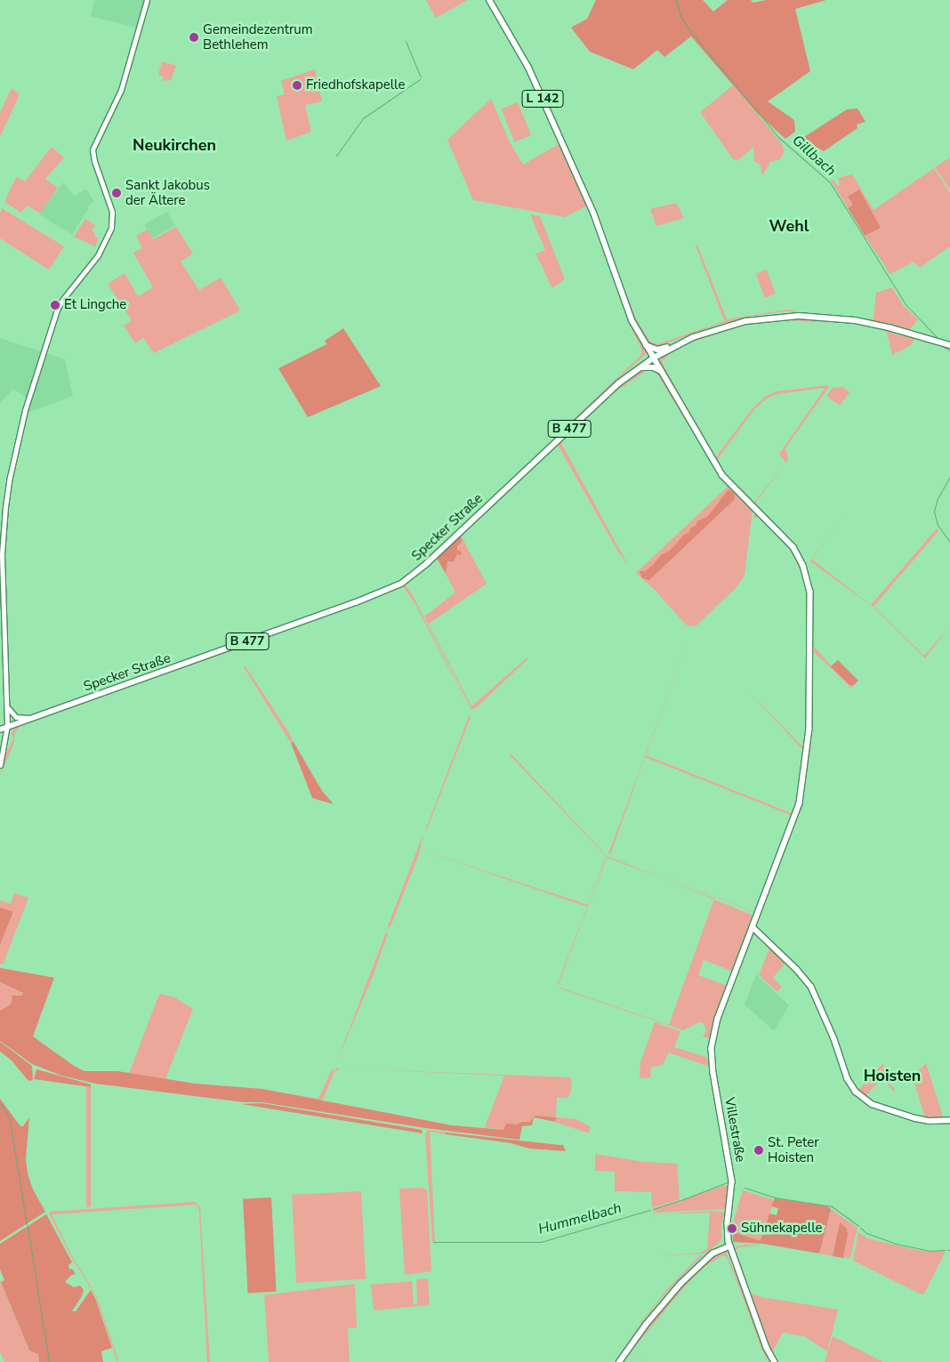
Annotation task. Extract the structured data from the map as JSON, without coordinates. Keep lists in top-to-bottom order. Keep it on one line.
{"streets":{"main road":["L 142","B 477","Specker Straße","Villestraße"]},"crossings":[["L 142","Specker Straße"],["L 142","Villestraße"]],"districts":["Neukirchen","Wehl","Hoisten"],"water":["Gillbach","Hummelbach"],"places":["Gemeindezentrum Bethlehem","Friedhofskapelle","Sankt Jakobus der Ältere","Et Lingche","St. Peter Hoisten","Sühnekapelle"]}
